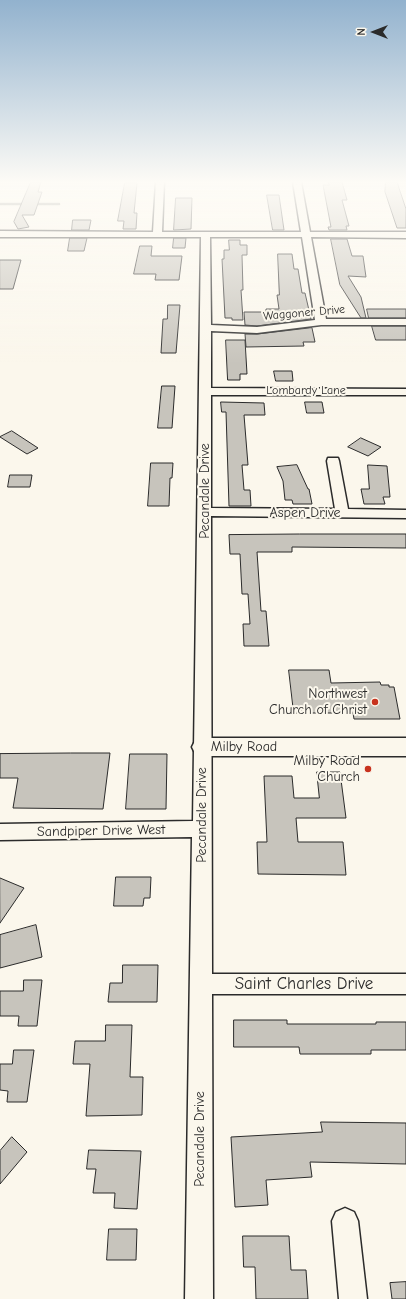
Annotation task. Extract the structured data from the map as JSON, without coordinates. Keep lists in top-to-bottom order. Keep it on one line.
{"streets":{"street":["Waggoner Drive","Lombardy Lane","Pecandale Drive","Aspen Drive","Milby Road","Sandpiper Drive West","Saint Charles Drive"]},"crossings":[["Waggoner Drive","Pecandale Drive"],["Lombardy Lane","Pecandale Drive"],["Pecandale Drive","Aspen Drive"],["Pecandale Drive","Milby Road"],["Pecandale Drive","Sandpiper Drive West"],["Pecandale Drive","Saint Charles Drive"]],"places":["Northwest Church of Christ","Milby Road Church"],"north":"left"}
